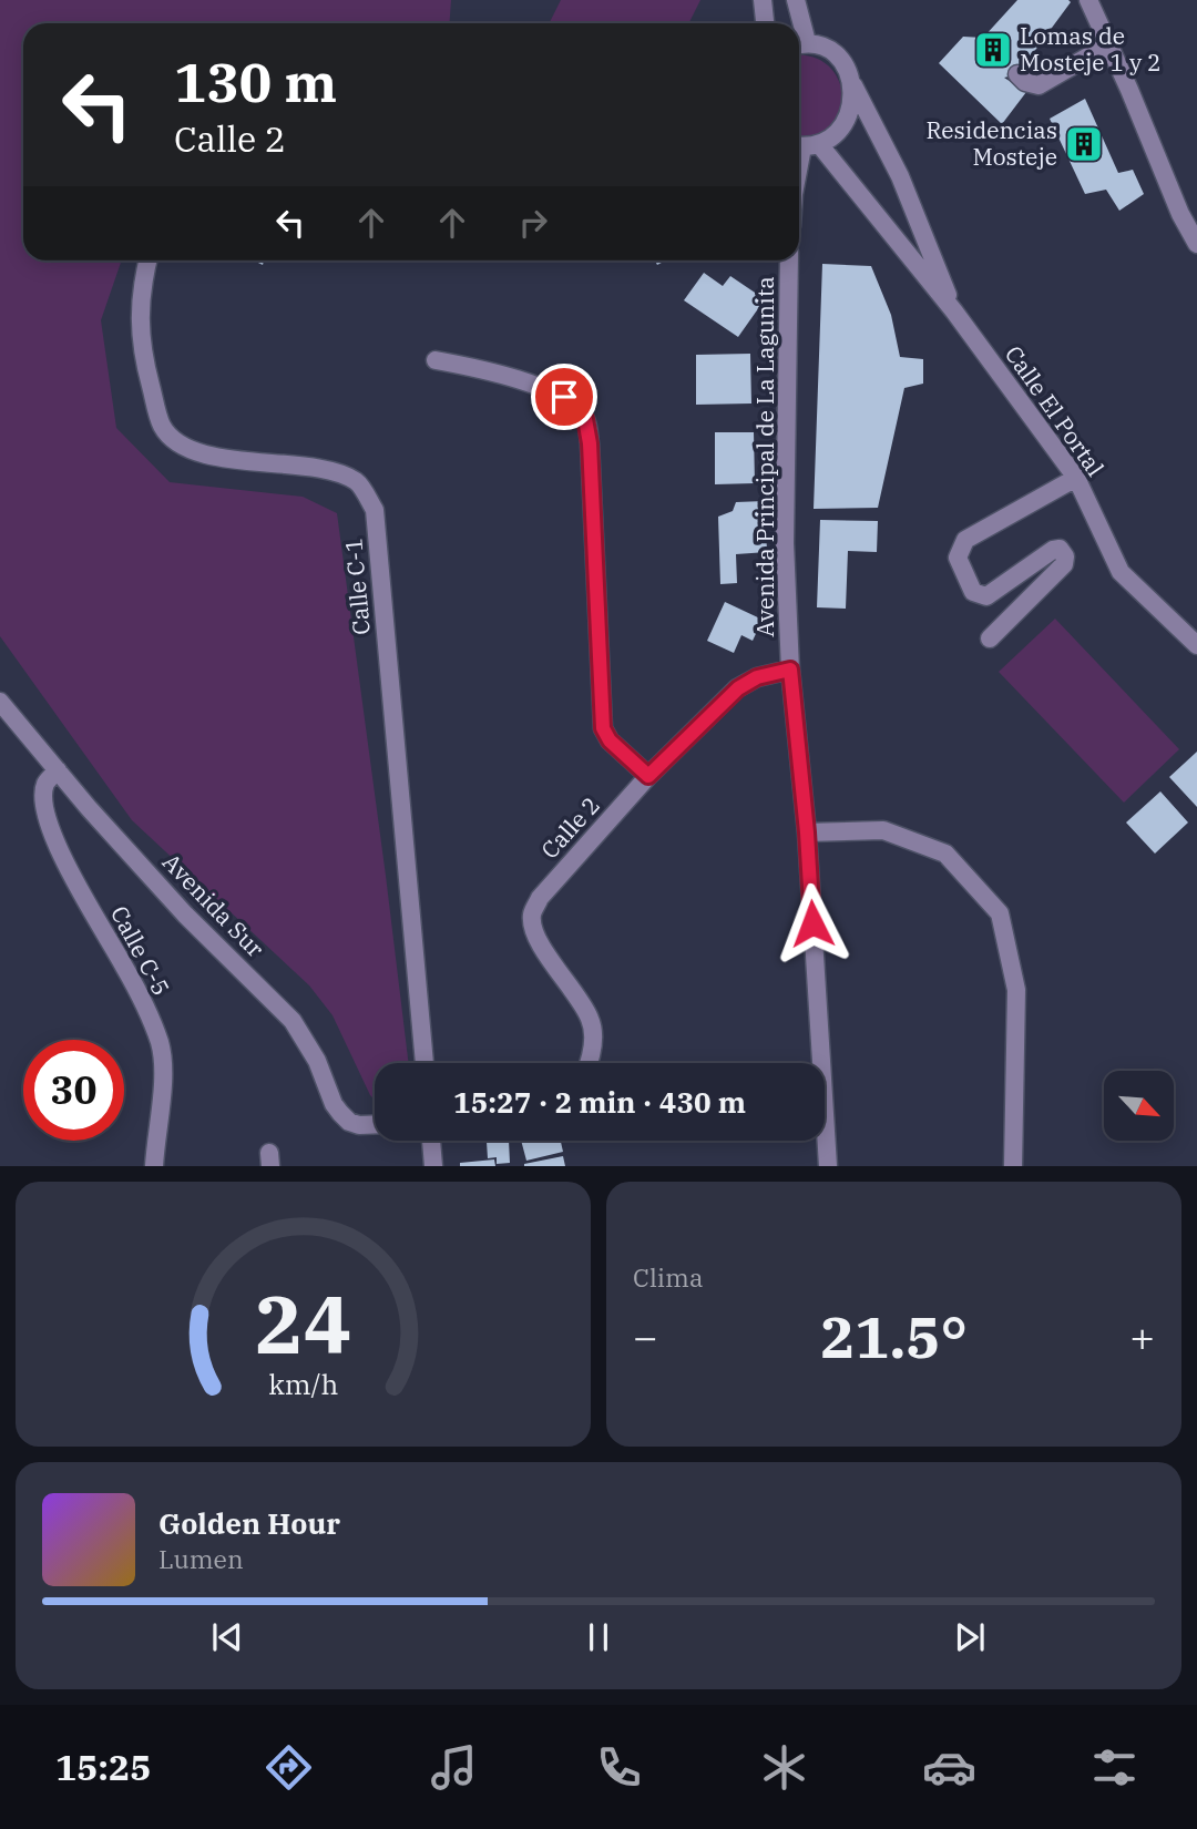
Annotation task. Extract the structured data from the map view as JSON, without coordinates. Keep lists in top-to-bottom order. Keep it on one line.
{"streets":{"street":["Calle El Portal","Avenida Principal de La Lagunita","Calle C-1","Calle 2","Avenida Sur","Calle C-5"]},"crossings":[["Avenida Principal de La Lagunita","Calle 2"],["Avenida Sur","Calle C-5"]],"places":{"building":["Lomas de Mosteje 1 y 2","Residencias Mosteje"]},"north":"bottom right","page":{"turn":["130 m","Calle 2"],"limit":"30","trip":"15:27 · 2 min · 430 m","tile":"Clima","heat":["−","21.5°","+"],"song":["Golden Hour","Lumen"],"tabs":"15:25","gauge":["24","km/h"]}}
